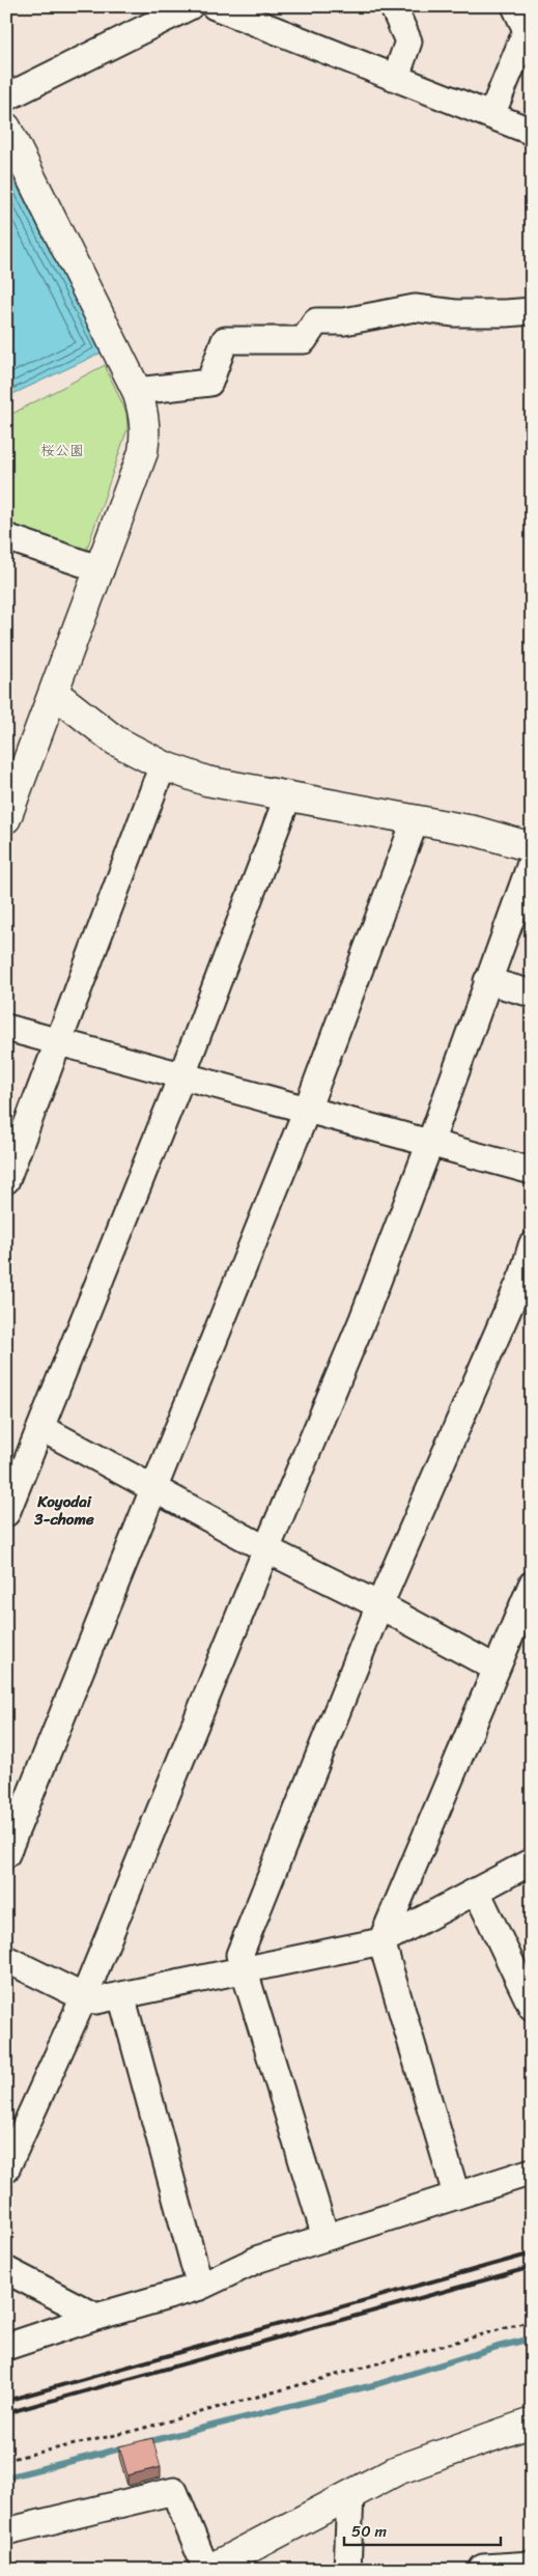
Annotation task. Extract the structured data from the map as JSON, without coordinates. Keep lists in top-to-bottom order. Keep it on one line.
{"districts":["Koyodai 3-chome"],"parks":["桜公園"],"scale_bar":"50 m"}
